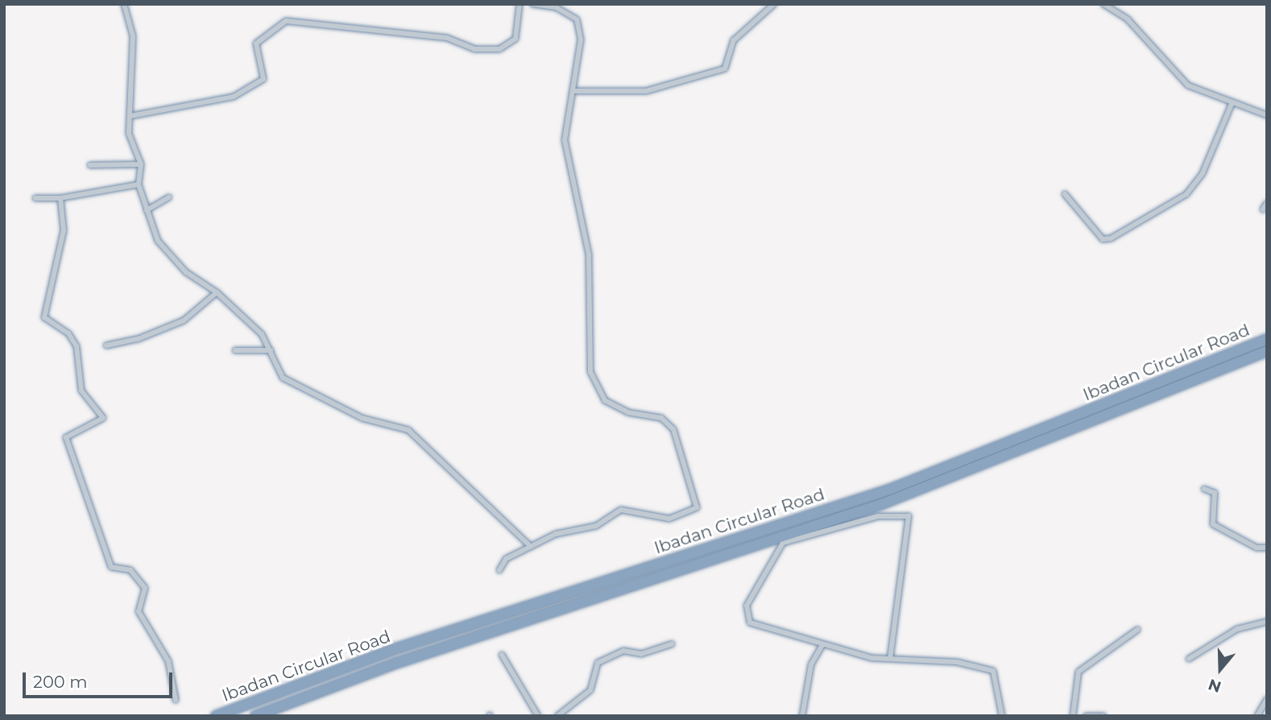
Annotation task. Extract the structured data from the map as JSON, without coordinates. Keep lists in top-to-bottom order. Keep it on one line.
{"streets":{"highway":["Ibadan Circular Road"]},"scale_bar":"200 m","north":"bottom"}
